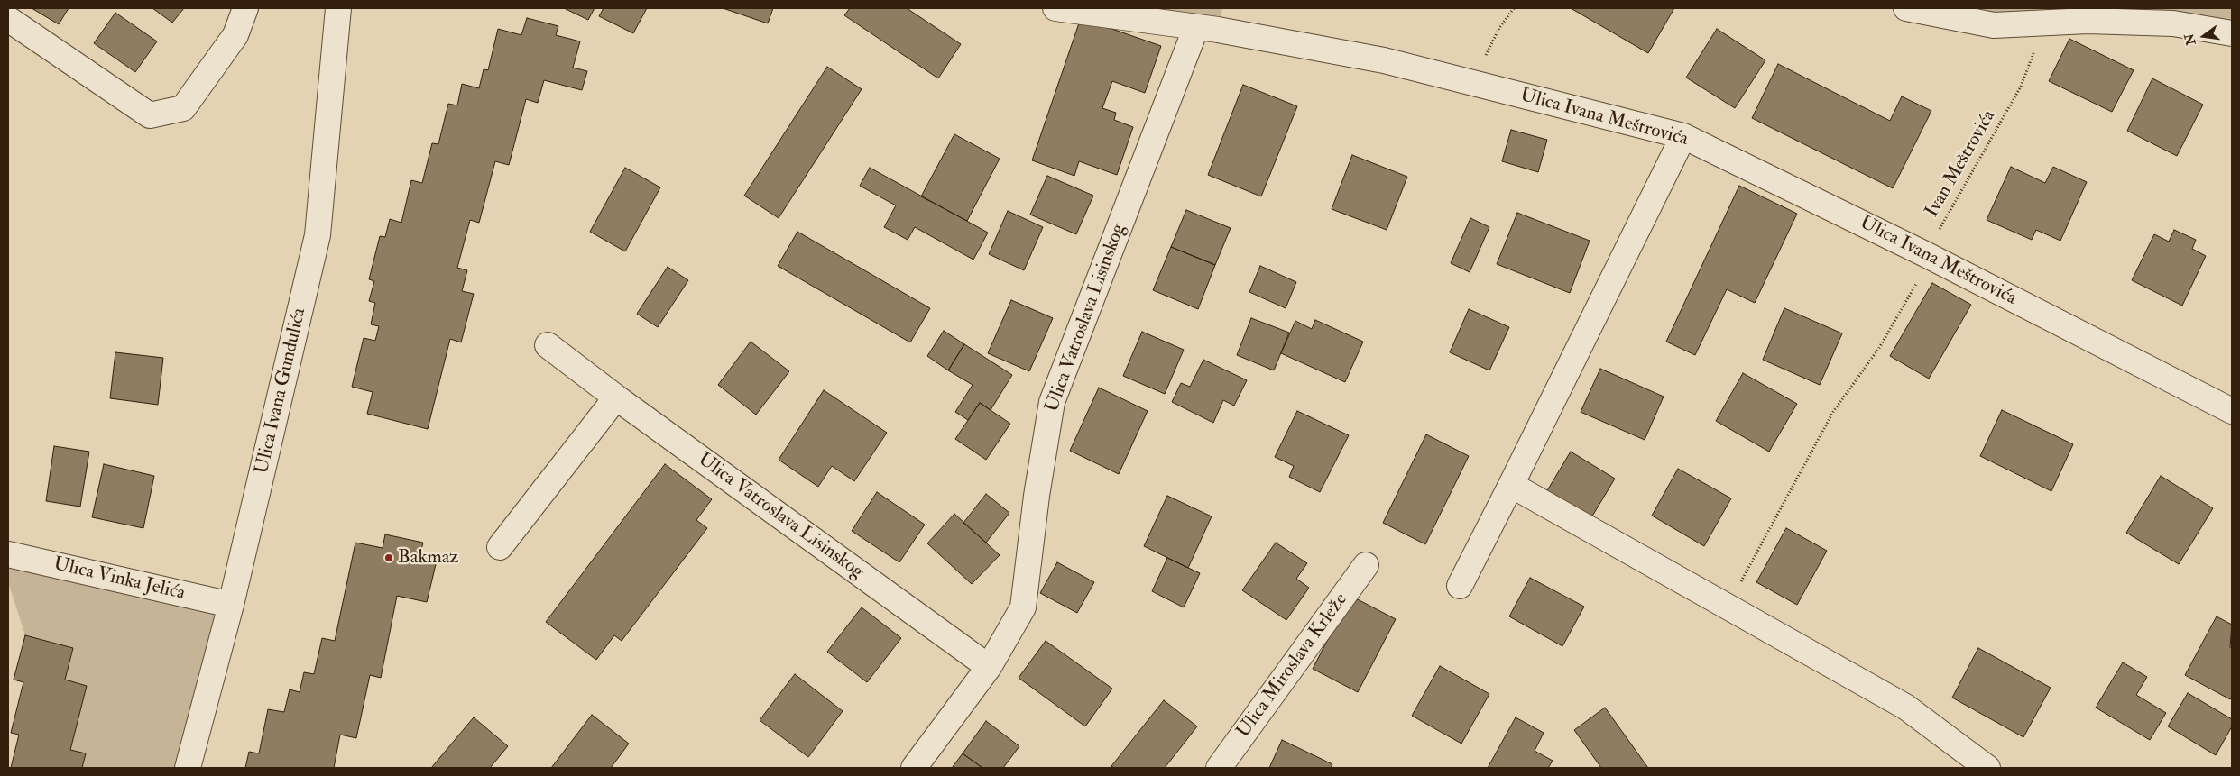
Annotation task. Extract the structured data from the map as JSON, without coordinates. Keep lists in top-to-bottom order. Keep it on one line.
{"streets":{"street":["Ulica Ivana Meštrovića","Ulica Vatroslava Lisinskog","Ulica Ivana Gundulića","Ulica Vinka Jelića","Ulica Miroslava Krleže"],"path":["Ivan Meštrovića"]},"crossings":[["Ulica Ivana Meštrovića","Ivan Meštrovića"],["Ulica Ivana Meštrovića","Ulica Vatroslava Lisinskog"],["Ulica Ivana Gundulića","Ulica Vinka Jelića"]],"places":["Bakmaz"],"north":"left"}
